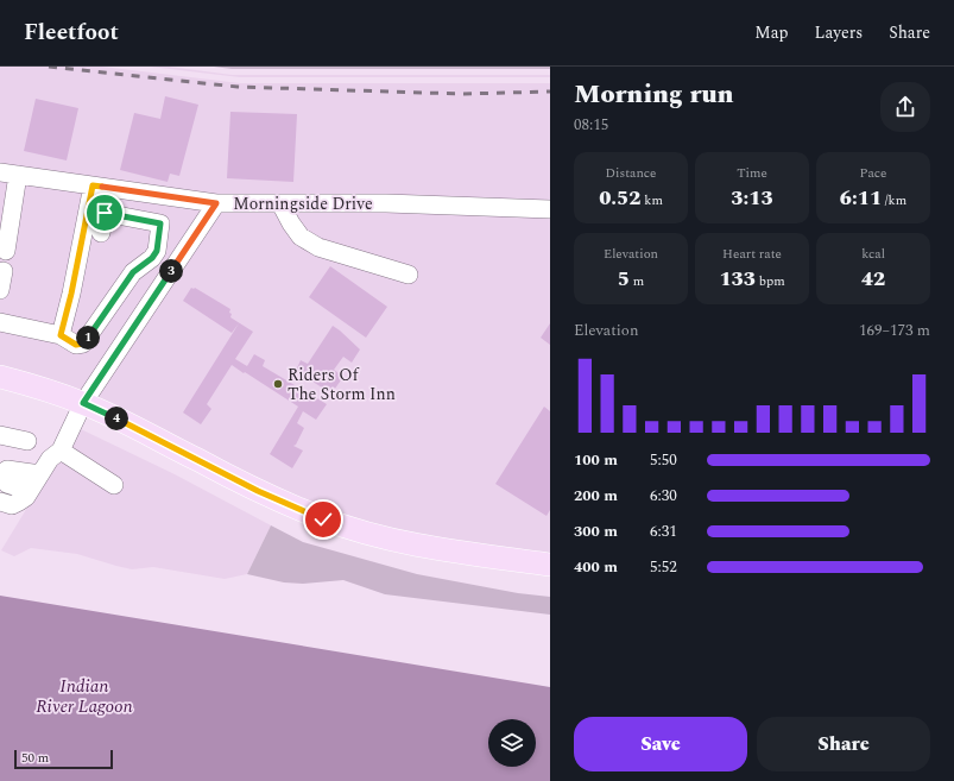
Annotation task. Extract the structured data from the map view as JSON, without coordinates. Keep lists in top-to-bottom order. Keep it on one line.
{"streets":{"street":["Morningside Drive"]},"water":["Indian River Lagoon"],"places":["Riders Of The Storm Inn"],"scale_bar":"50 m","page":{"header":"Fleetfoot","nav":["Map","Layers","Share"],"heading":["Morning run","08:15"],"stats":[["Distance","0.52 km"],["Time","3:13"],["Pace","6:11 /km"],["Elevation","5 m"],["Heart rate","133 bpm"],["kcal","42"]],"pins":["3","1","4"],"chart":["Elevation","169–173 m"],"list":[{"name":"100 m","note":"5:50"},{"name":"200 m","note":"6:30"},{"name":"300 m","note":"6:31"},{"name":"400 m","note":"5:52"}],"buttons":["Save","Share"],"scale":"50 m"}}
